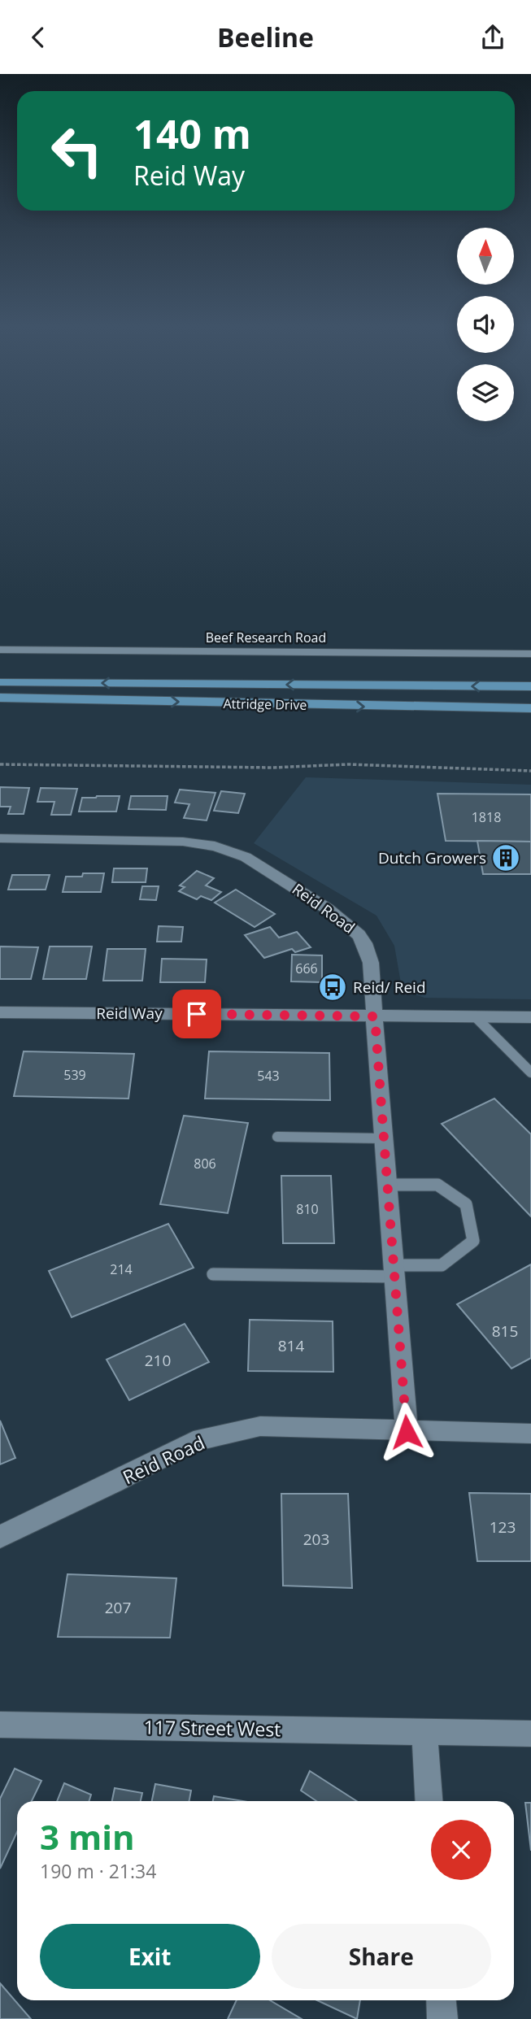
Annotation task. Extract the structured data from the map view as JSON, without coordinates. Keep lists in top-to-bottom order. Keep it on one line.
{"streets":{"main road":["Attridge Drive"],"street":["Beef Research Road","Reid Road","Reid Way","117 Street West"]},"crossings":[["Reid Road","Reid Way"]],"places":{"building":["Dutch Growers"],"bus stop":["Reid/ Reid"]},"house_numbers":["1818","666","539","543","806","810","214","815","814","210","123","203","207"],"north":"top","page":{"header":"Beeline","turn":["140 m","Reid Way"],"heading":["3 min","190 m · 21:34"],"buttons":["Exit","Share"]}}
